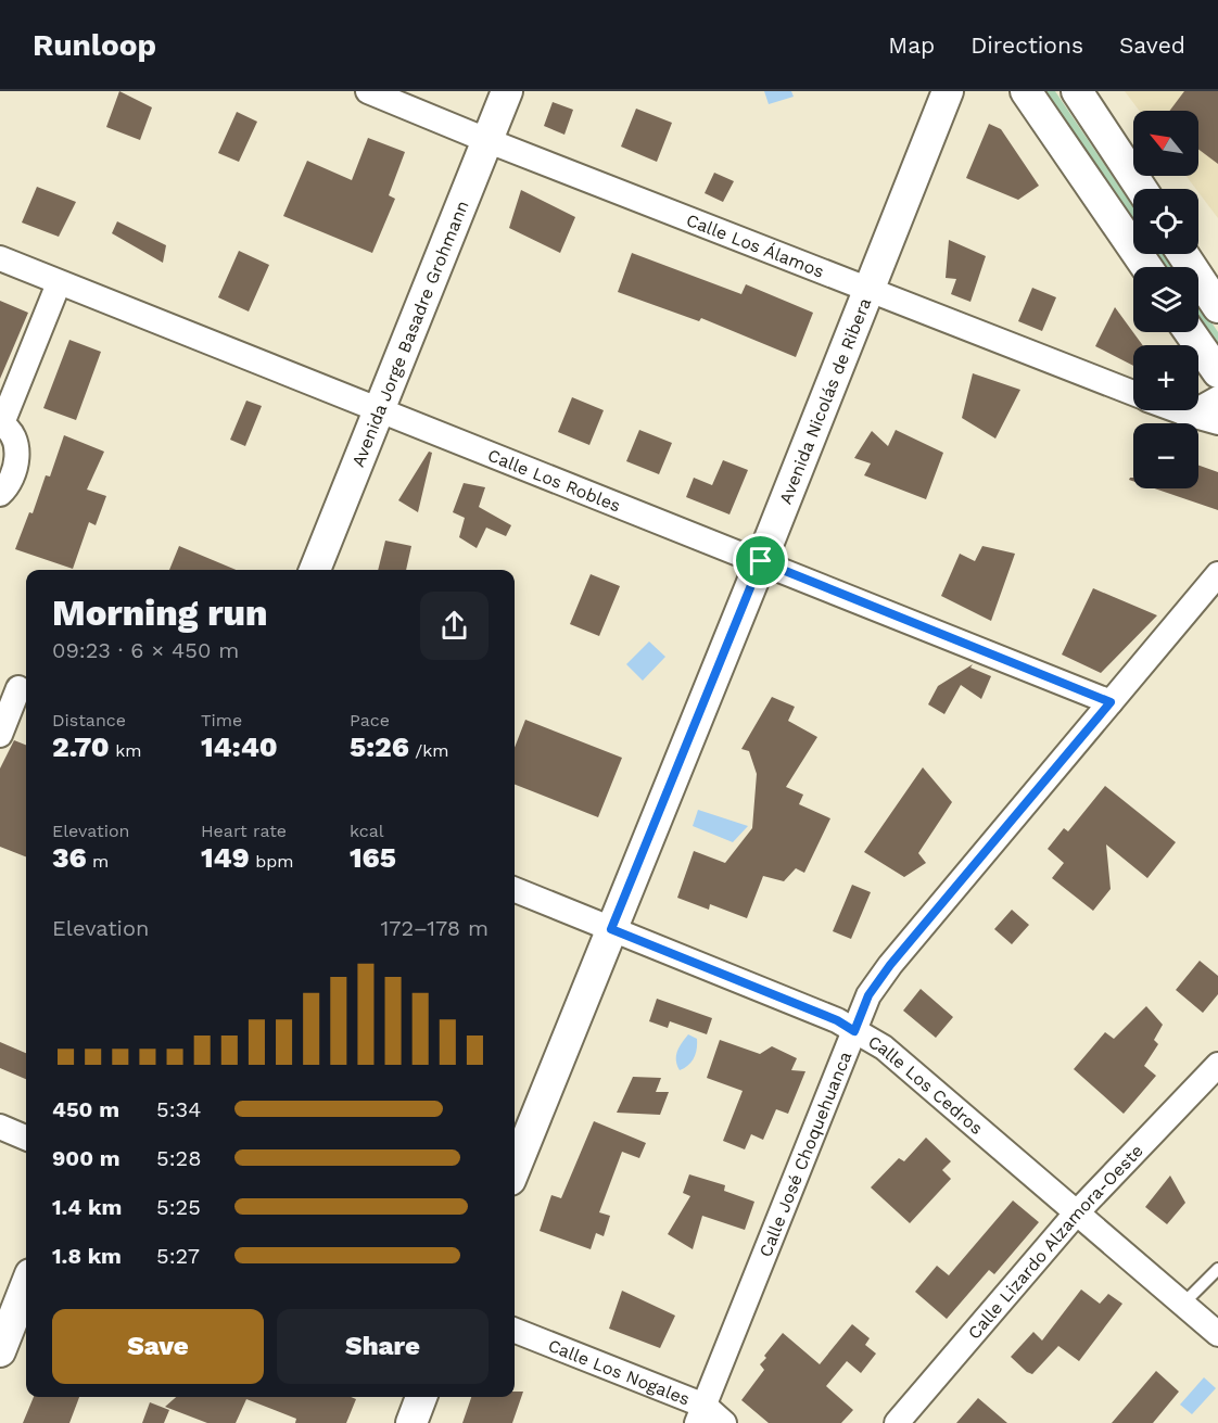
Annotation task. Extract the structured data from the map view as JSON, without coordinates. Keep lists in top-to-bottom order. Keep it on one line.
{"streets":{"street":["Calle Los Álamos","Avenida Jorge Basadre Grohmann","Avenida Nicolás de Ribera","Calle Los Robles","Calle Los Cedros","Calle José Choquehuanca","Calle Lizardo Alzamora-Oeste","Calle Los Nogales"]},"crossings":[["Calle Los Álamos","Avenida Jorge Basadre Grohmann"],["Calle Los Álamos","Avenida Nicolás de Ribera"],["Avenida Jorge Basadre Grohmann","Calle Los Robles"],["Avenida Nicolás de Ribera","Calle Los Robles"],["Avenida Nicolás de Ribera","Calle Los Cedros"],["Calle Los Robles","Calle José Choquehuanca"],["Calle Los Cedros","Calle José Choquehuanca"],["Calle Los Cedros","Calle Lizardo Alzamora-Oeste"],["Calle José Choquehuanca","Calle Los Nogales"]],"north":"top left","page":{"header":"Runloop","nav":["Map","Directions","Saved"],"map_buttons":["+","−"],"heading":["Morning run","09:23 · 6 × 450 m"],"stats":[["Distance","2.70 km"],["Time","14:40"],["Pace","5:26 /km"],["Elevation","36 m"],["Heart rate","149 bpm"],["kcal","165"]],"chart":["Elevation","172–178 m"],"list":[{"name":"450 m","note":"5:34"},{"name":"900 m","note":"5:28"},{"name":"1.4 km","note":"5:25"},{"name":"1.8 km","note":"5:27"}],"buttons":["Save","Share"]}}
